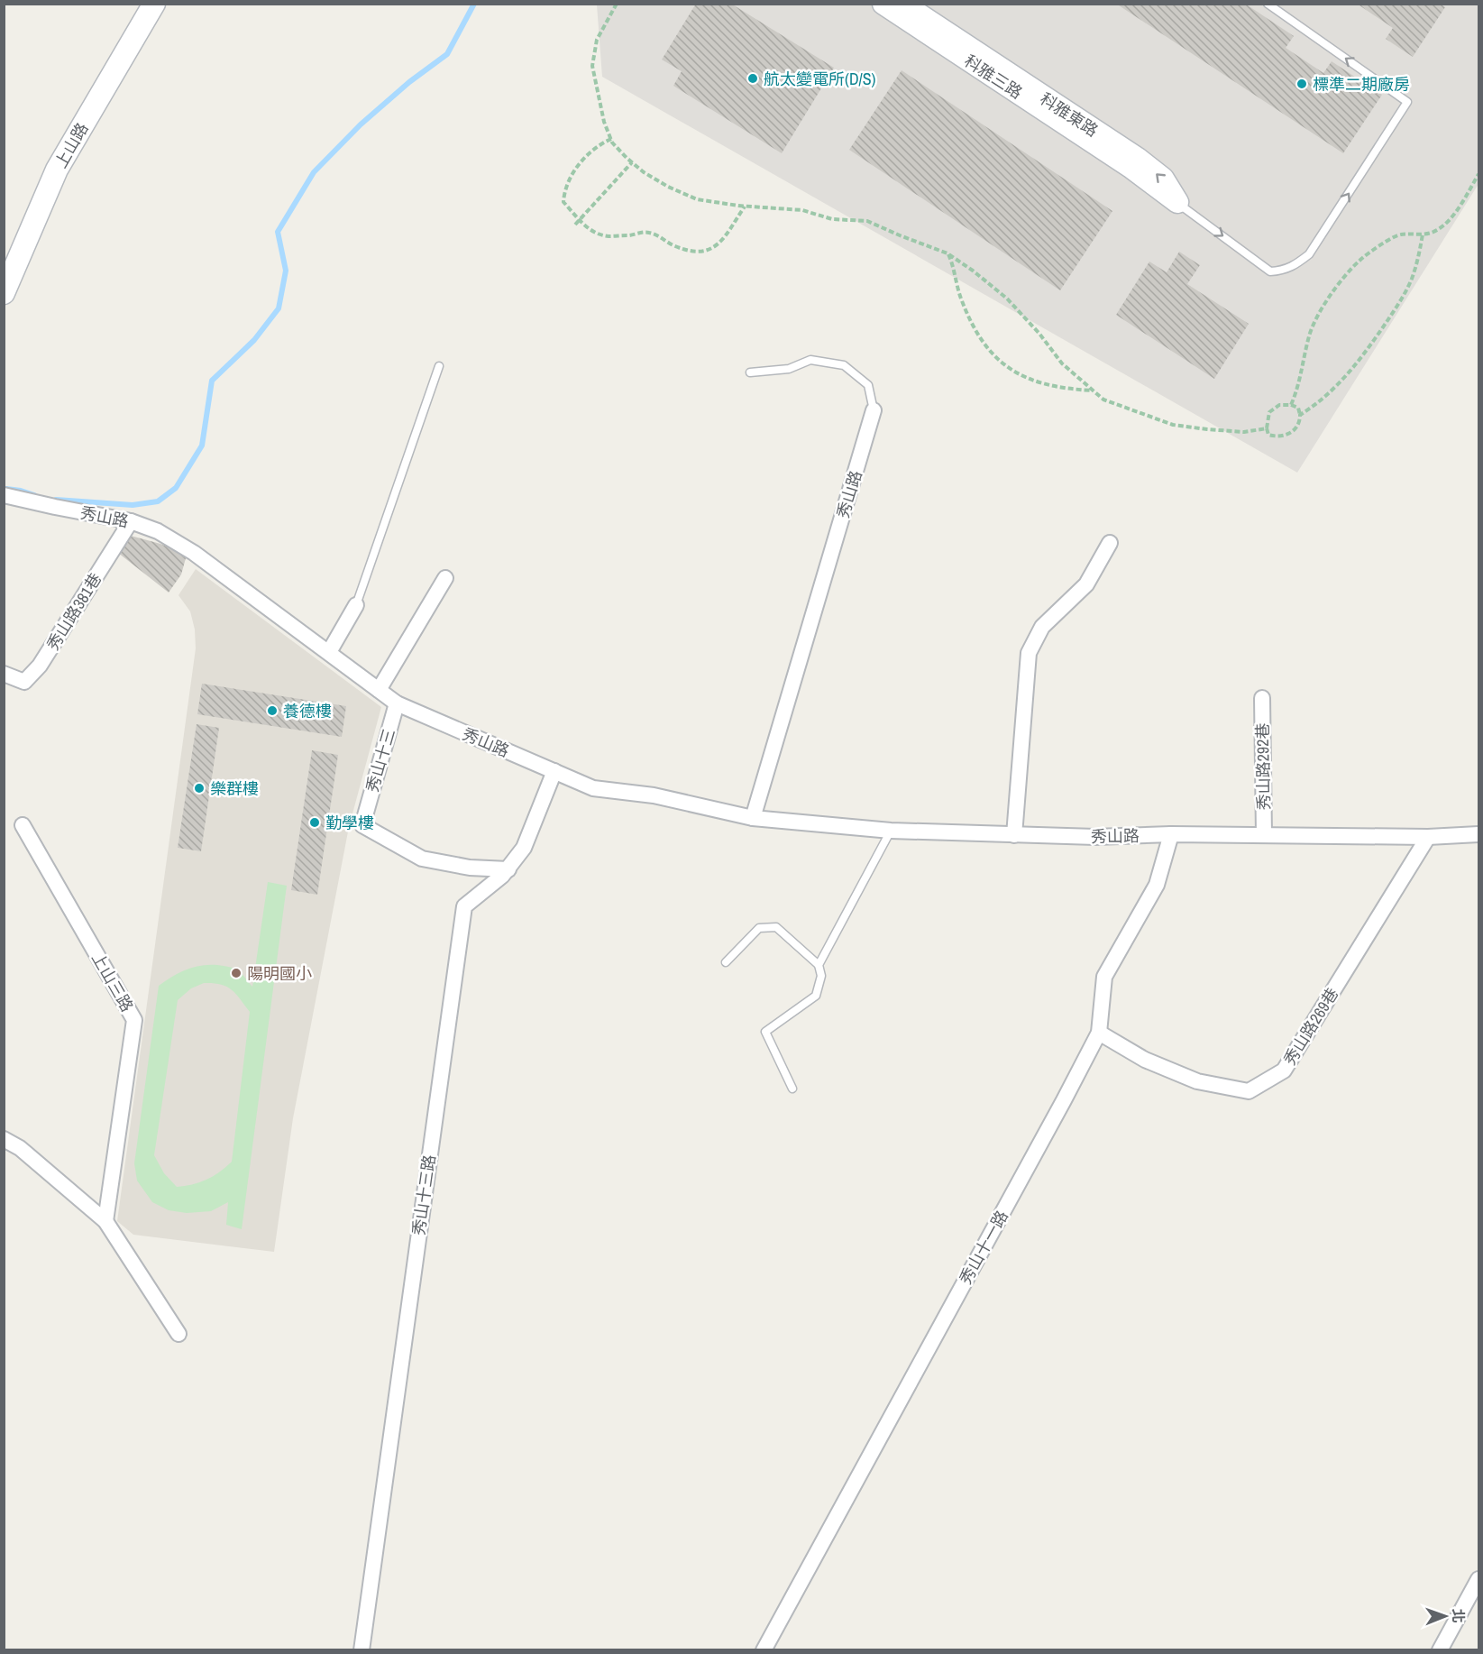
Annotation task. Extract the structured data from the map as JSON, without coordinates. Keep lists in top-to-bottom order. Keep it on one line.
{"streets":{"street":["科雅三路","科雅東路","上山路","秀山路","秀山路381巷","秀山十三","秀山路292巷","上山三路","秀山路269巷","秀山十三路","秀山十一路"]},"crossings":[["科雅三路","科雅東路"],["秀山路","秀山路381巷"],["秀山路","秀山十三"],["秀山路","秀山路292巷"],["秀山路","秀山路269巷"],["秀山路","秀山十三路"],["秀山路","秀山十一路"],["秀山十三","秀山十三路"],["秀山路269巷","秀山十一路"]],"one_way":["科雅東路"],"places":["航太變電所(D/S)","標準二期廠房","養德樓","樂群樓","勤學樓","陽明國小"],"north":"right"}
